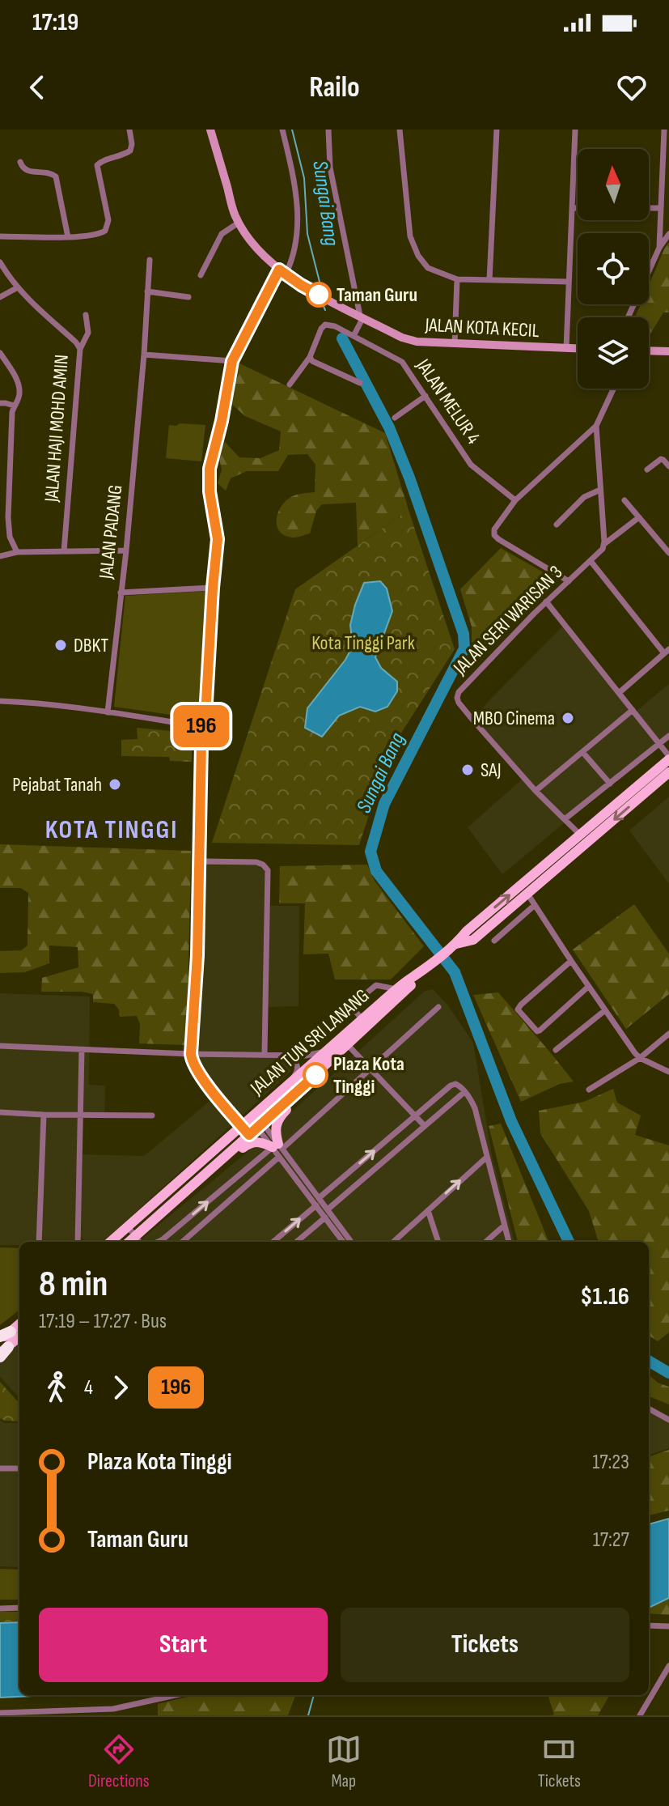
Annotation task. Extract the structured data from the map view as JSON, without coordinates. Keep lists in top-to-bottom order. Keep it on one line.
{"streets":{"main road":["JALAN TUN SRI LANANG"],"street":["JALAN KOTA KECIL","JALAN MELUR 4","JALAN HAJI MOHD AMIN","JALAN PADANG","JALAN SERI WARISAN 3"]},"crossings":[["JALAN SERI WARISAN 3","JALAN TUN SRI LANANG"]],"districts":["KOTA TINGGI"],"water":["Sungai Bang"],"parks":["Kota Tinggi Park"],"places":["Taman Guru","DBKT","MBO Cinema","SAJ","Pejabat Tanah","Plaza Kota Tinggi"],"lines":["bus line 196"],"north":"top","page":{"status":"17:19","header":"Railo","on_map":"196","heading":["8 min","17:19 – 17:27 · Bus","$1.16"],"legs":["4","196"],"list":[{"name":"Plaza Kota Tinggi","value":"17:23"},{"name":"Taman Guru","value":"17:27"}],"buttons":["Start","Tickets"],"tabs":["Directions","Map","Tickets"]}}
